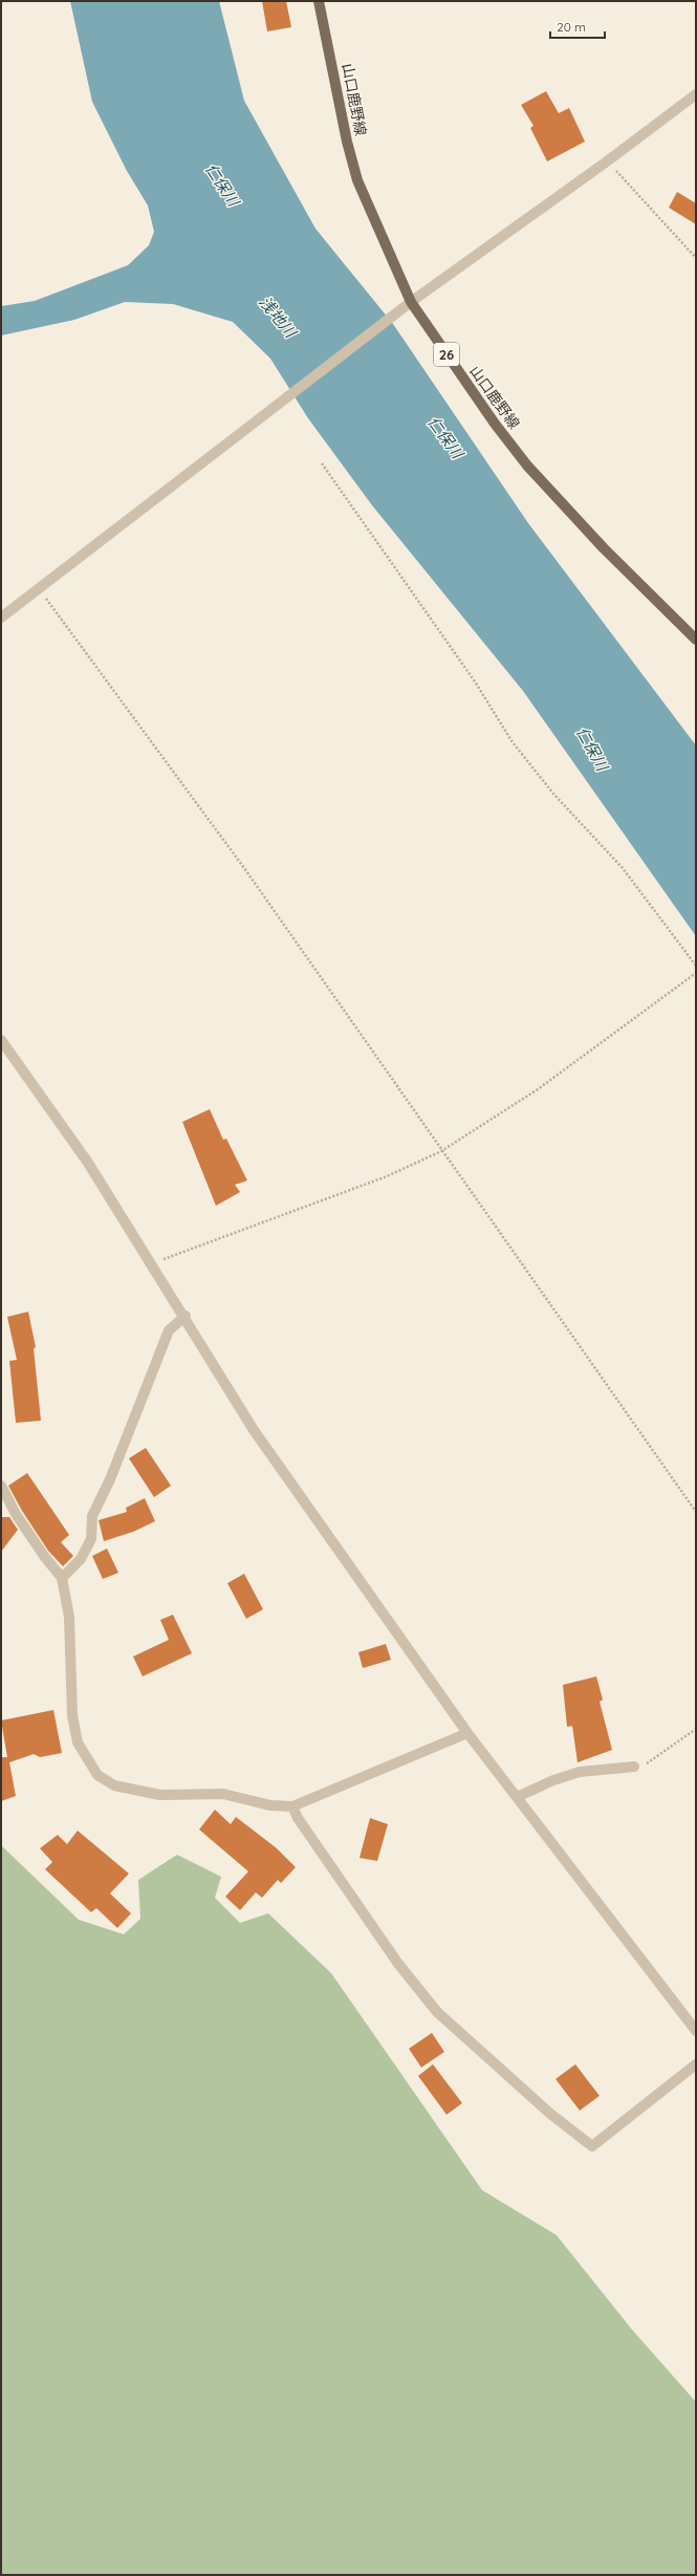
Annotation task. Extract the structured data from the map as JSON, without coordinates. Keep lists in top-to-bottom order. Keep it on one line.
{"streets":{"main road":["山口鹿野線","26"]},"water":["仁保川","浅地川"],"scale_bar":"20 m"}
